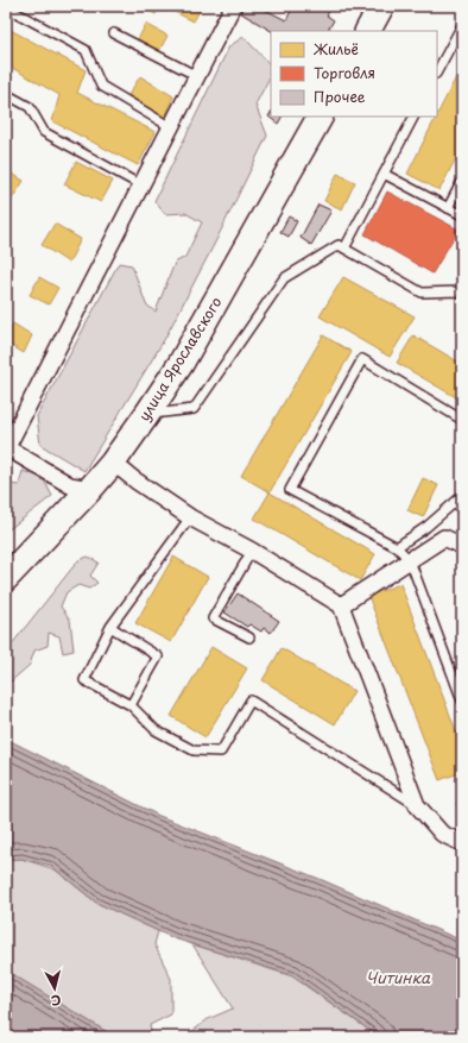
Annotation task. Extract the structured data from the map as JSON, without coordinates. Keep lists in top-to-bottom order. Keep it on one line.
{"streets":{"main road":["улица Ярославского"]},"water":["Читинка"],"legend":["Жильё","Торговля","Прочее"],"north":"bottom"}
